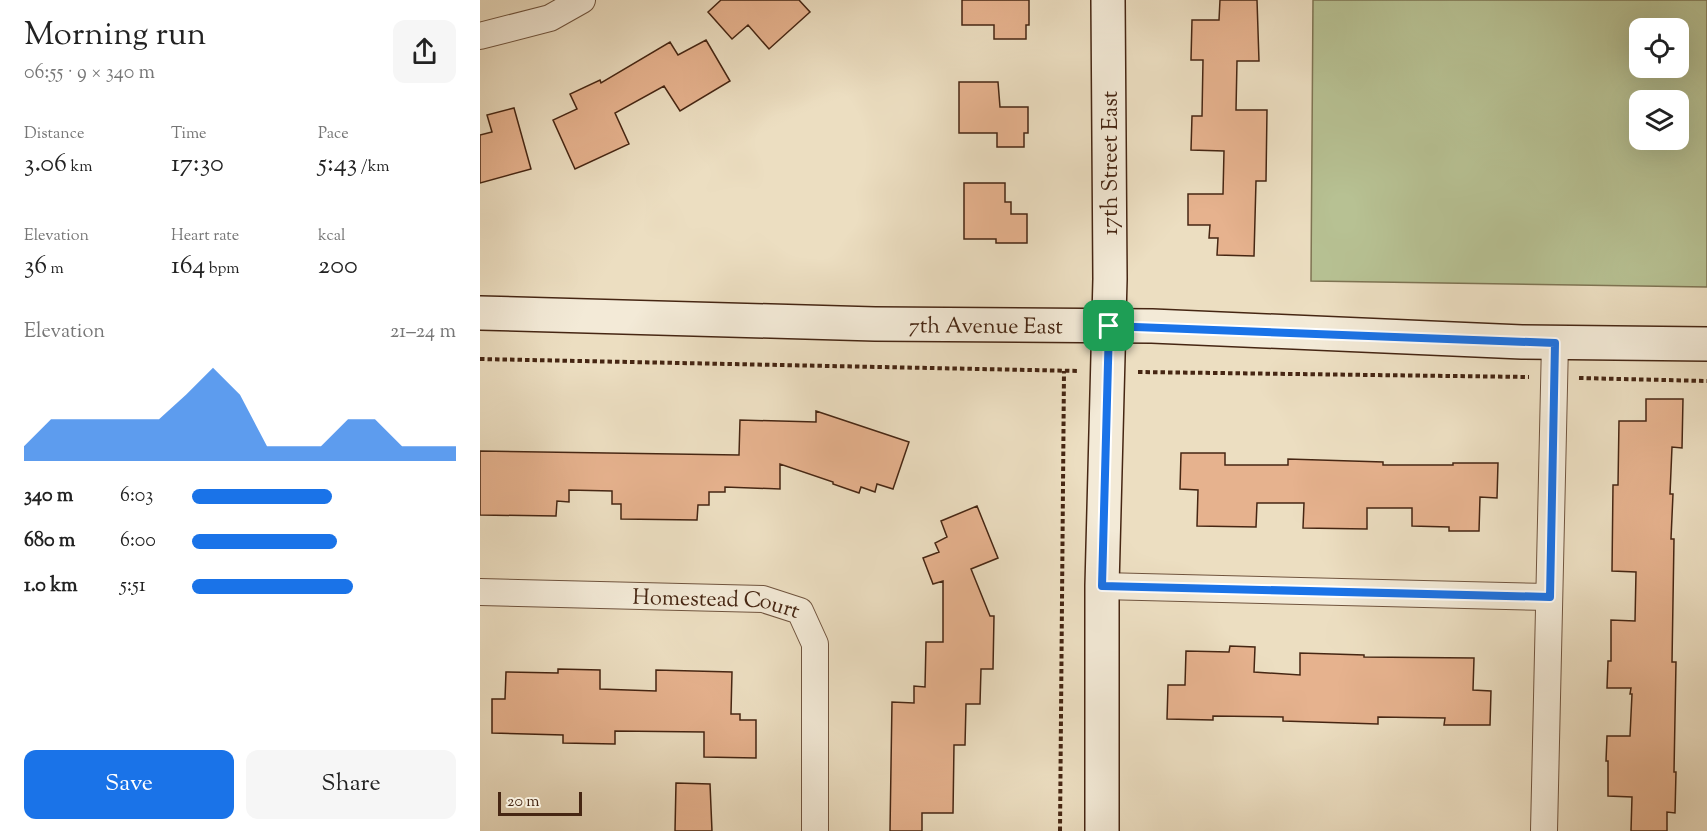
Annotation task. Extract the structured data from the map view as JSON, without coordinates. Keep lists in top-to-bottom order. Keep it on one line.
{"streets":{"street":["17th Street East","7th Avenue East","Homestead Court"]},"crossings":[["17th Street East","7th Avenue East"]],"scale_bar":"20 m","page":{"heading":["Morning run","06:55 · 9 × 340 m"],"stats":[["Distance","3.06 km"],["Time","17:30"],["Pace","5:43 /km"],["Elevation","36 m"],["Heart rate","164 bpm"],["kcal","200"]],"chart":["Elevation","21–24 m"],"list":[{"name":"340 m","note":"6:03"},{"name":"680 m","note":"6:00"},{"name":"1.0 km","note":"5:51"}],"buttons":["Save","Share"],"scale":"20 m"}}
